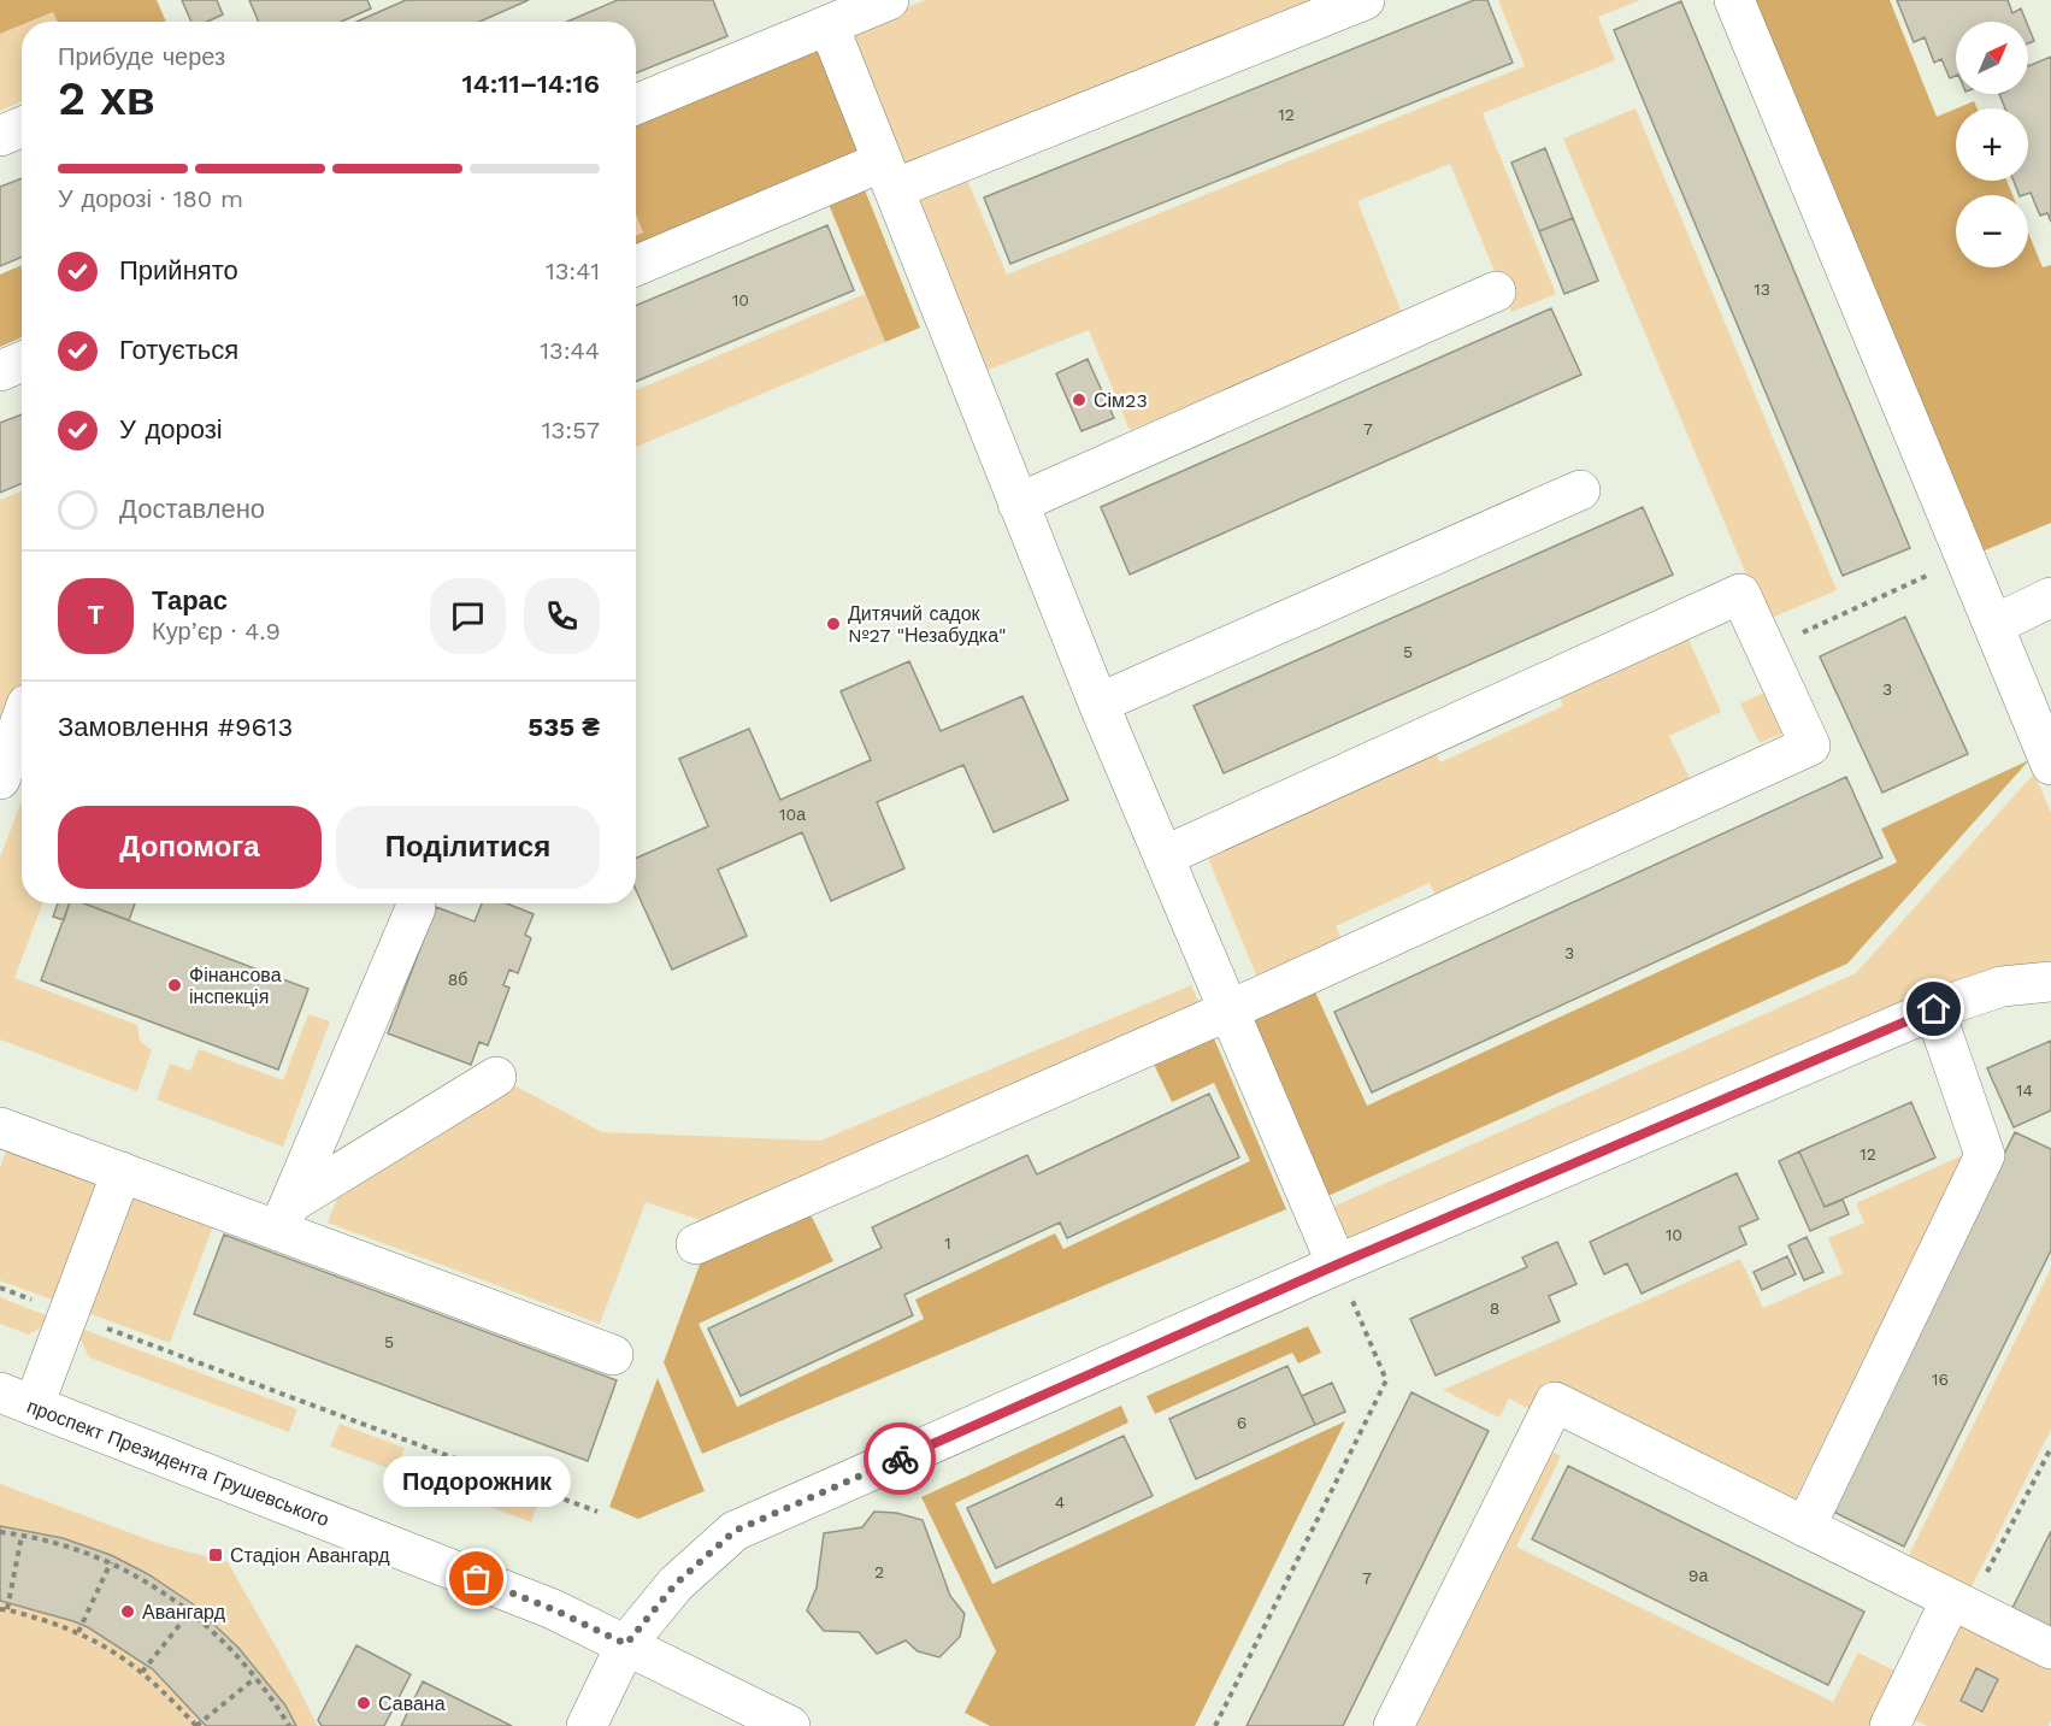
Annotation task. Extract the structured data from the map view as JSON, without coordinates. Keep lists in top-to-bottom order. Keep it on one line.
{"streets":{"street":["проспект Президента Грушевського"]},"places":{"other":["Сім23","Дитячий садок №27 \"Незабудка\"","Фінансова інспекція","Подорожник","Авангард","Савана"],"transit":["Стадіон Авангард"]},"house_numbers":["12","13","10","7","5","3","10а","3","8б","14","12","10","1","8","5","16","6","4","2","9а","7"],"north":"top right","page":{"map_buttons":["+","−"],"heading":["2 хв","Прибуде через","14:11–14:16"],"panel":["Тарас","Кур’єр · 4.9","Замовлення #9613","535 ₴"],"bar":"У дорозі · 180 m","list":[["Прийнято","13:41"],["Готується","13:44"],["У дорозі","13:57"],"Доставлено"],"round":"Т","buttons":["Допомога","Поділитися"],"bubble":"Подорожник"}}
